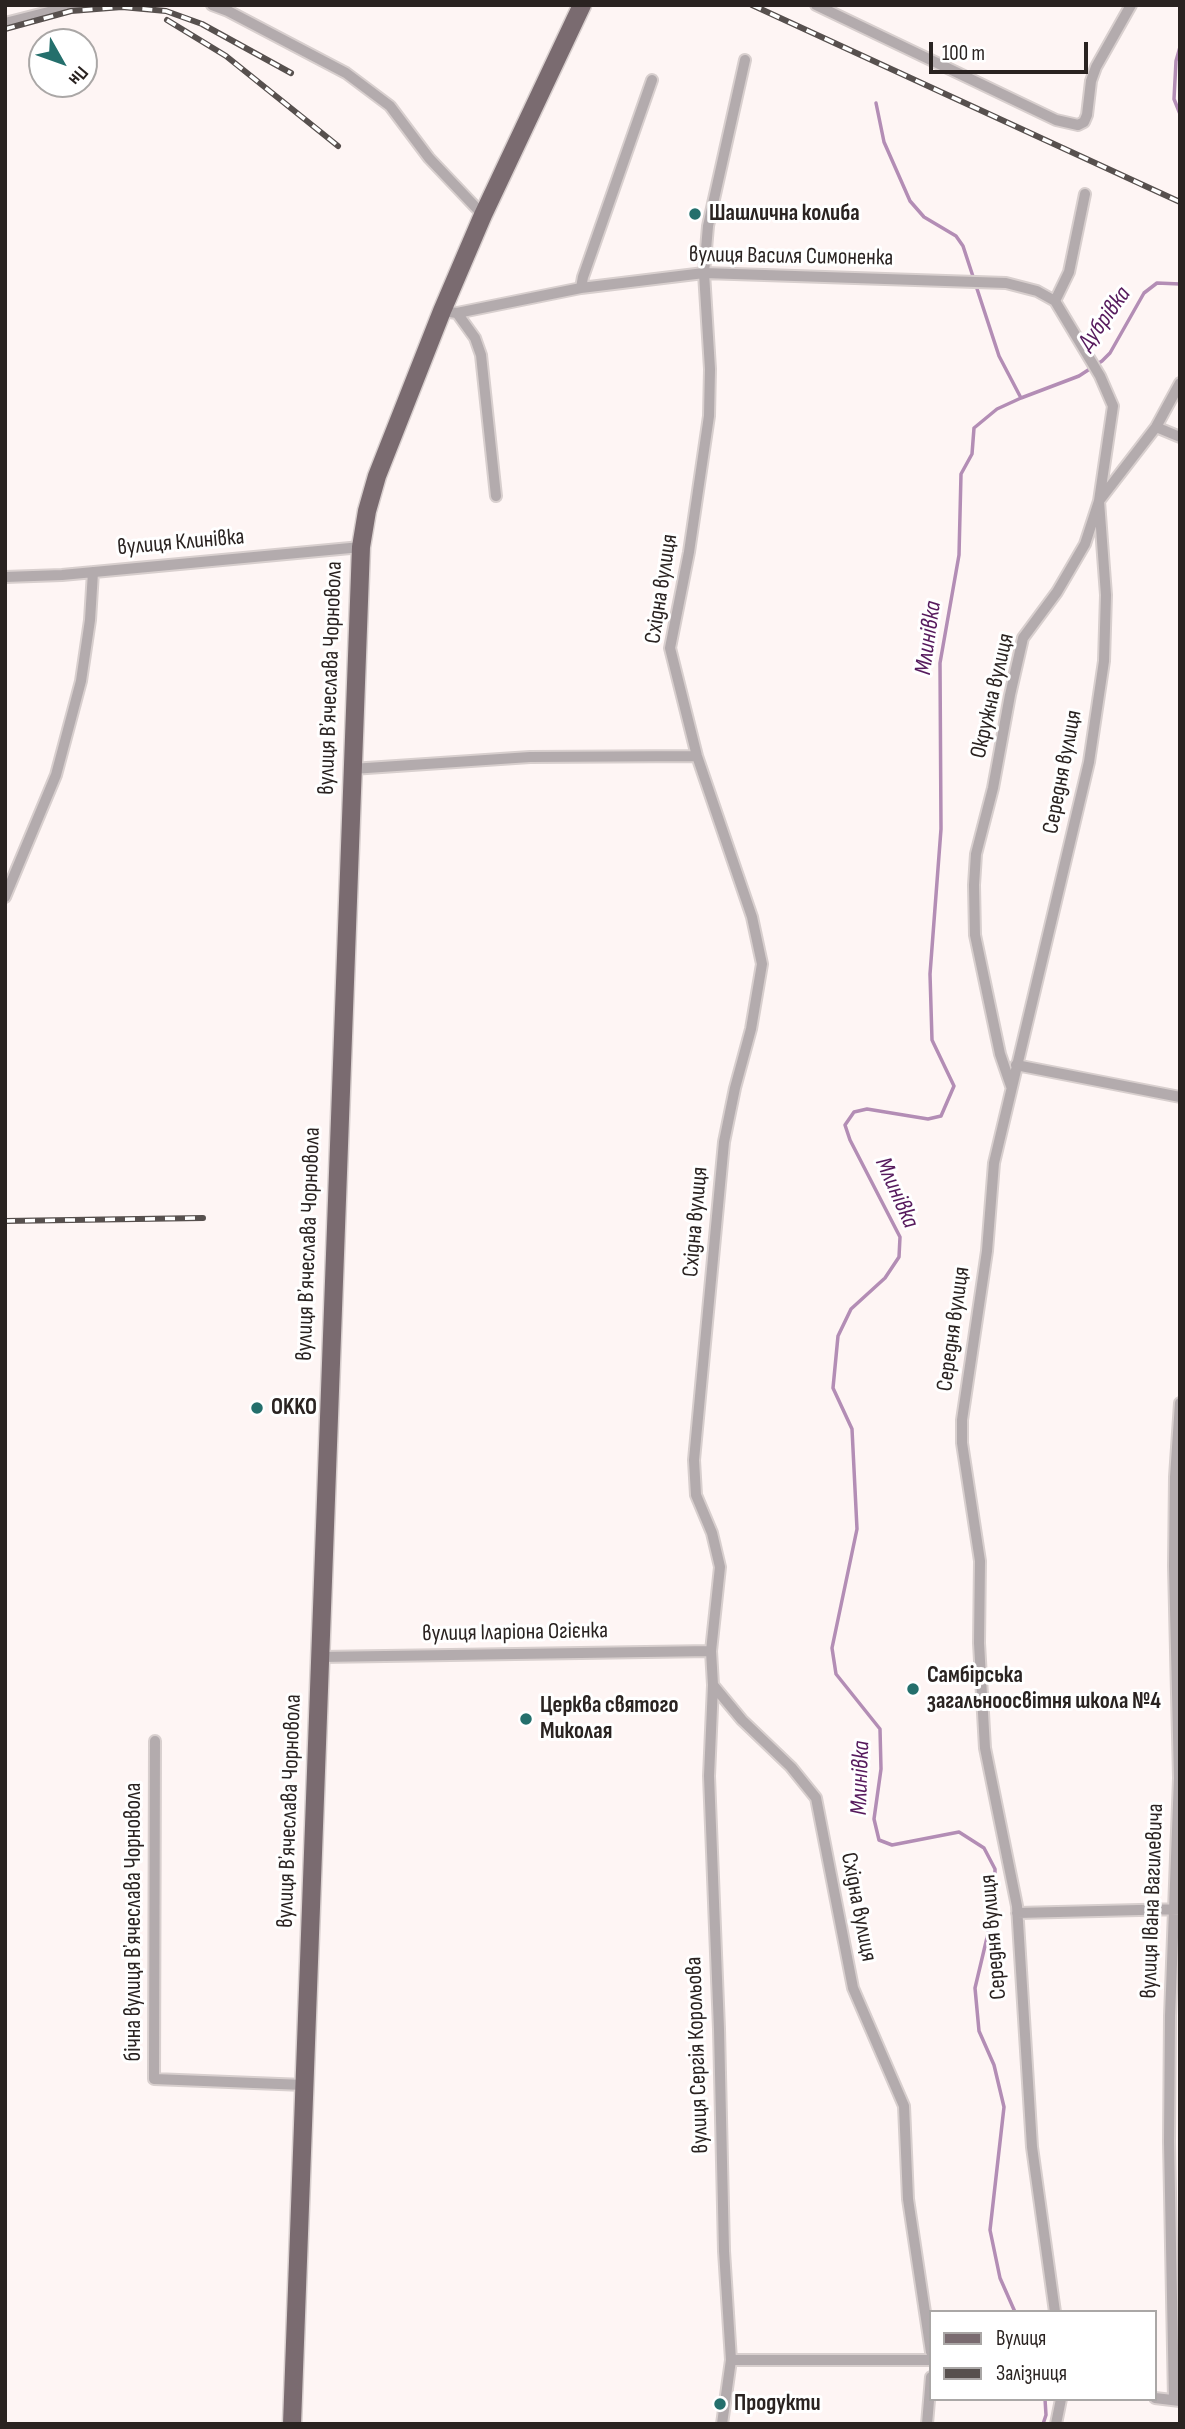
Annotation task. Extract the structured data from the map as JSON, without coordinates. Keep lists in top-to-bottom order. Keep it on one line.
{"streets":{"main road":["вулиця Вʼячеслава Чорновола"],"street":["вулиця Василя Симоненка","вулиця Клинівка","Східна вулиця","Окружна вулиця","Середня вулиця","вулиця Іларіона Огієнка","вулиця Івана Вагилевича","бічна вулиця Вʼячеслава Чорновола","вулиця Сергія Корольова"]},"crossings":[["вулиця Василя Симоненка","Східна вулиця"],["вулиця Василя Симоненка","вулиця Вʼячеслава Чорновола"],["вулиця Василя Симоненка","Окружна вулиця"],["вулиця Клинівка","вулиця Вʼячеслава Чорновола"],["Східна вулиця","вулиця Іларіона Огієнка"],["Східна вулиця","вулиця Сергія Корольова"],["вулиця Вʼячеслава Чорновола","вулиця Іларіона Огієнка"],["вулиця Вʼячеслава Чорновола","бічна вулиця Вʼячеслава Чорновола"],["Окружна вулиця","Середня вулиця"]],"water":["Дубрівка","Млинівка"],"places":["Шашлична колиба","OKKO","Самбірська загальноосвітня школа №4","Церква святого Миколая","Продукти"],"legend":["Вулиця","Залізниця"],"scale_bar":"100 m","north":"bottom right"}
